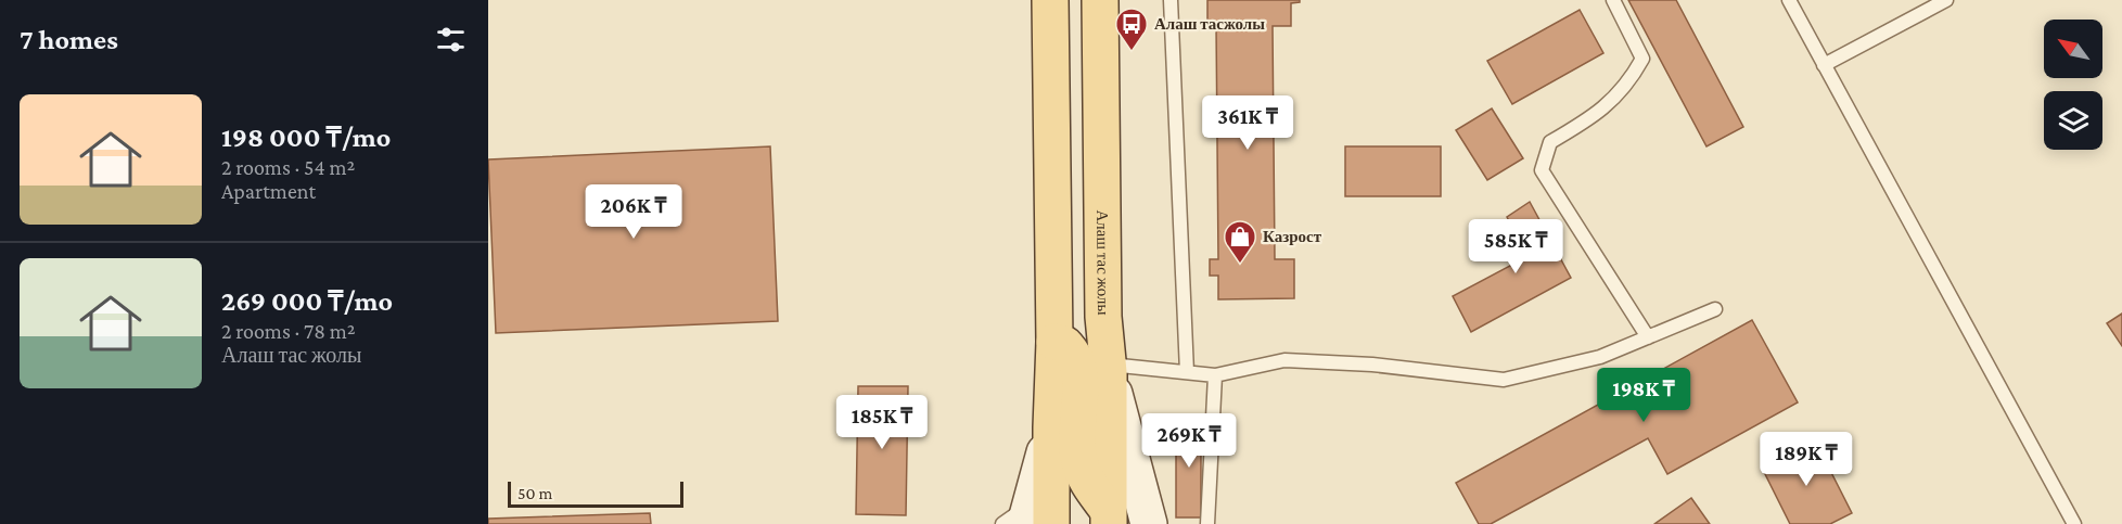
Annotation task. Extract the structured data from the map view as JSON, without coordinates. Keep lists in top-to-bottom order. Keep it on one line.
{"streets":{"main road":["Алаш тас жолы"]},"places":{"bus stop":["Алаш тасжолы"],"shop":["Казрост"]},"scale_bar":"50 m","north":"top left","page":{"heading":"7 homes","list":[{"name":"198 000 ₸/mo","note":"2 rooms · 54 m² · Apartment"},{"name":"269 000 ₸/mo","note":"2 rooms · 78 m² · Алаш тас жолы"}],"price":["361K ₸","206K ₸","585K ₸","198K ₸","185K ₸","269K ₸","189K ₸"],"scale":"50 m"}}
